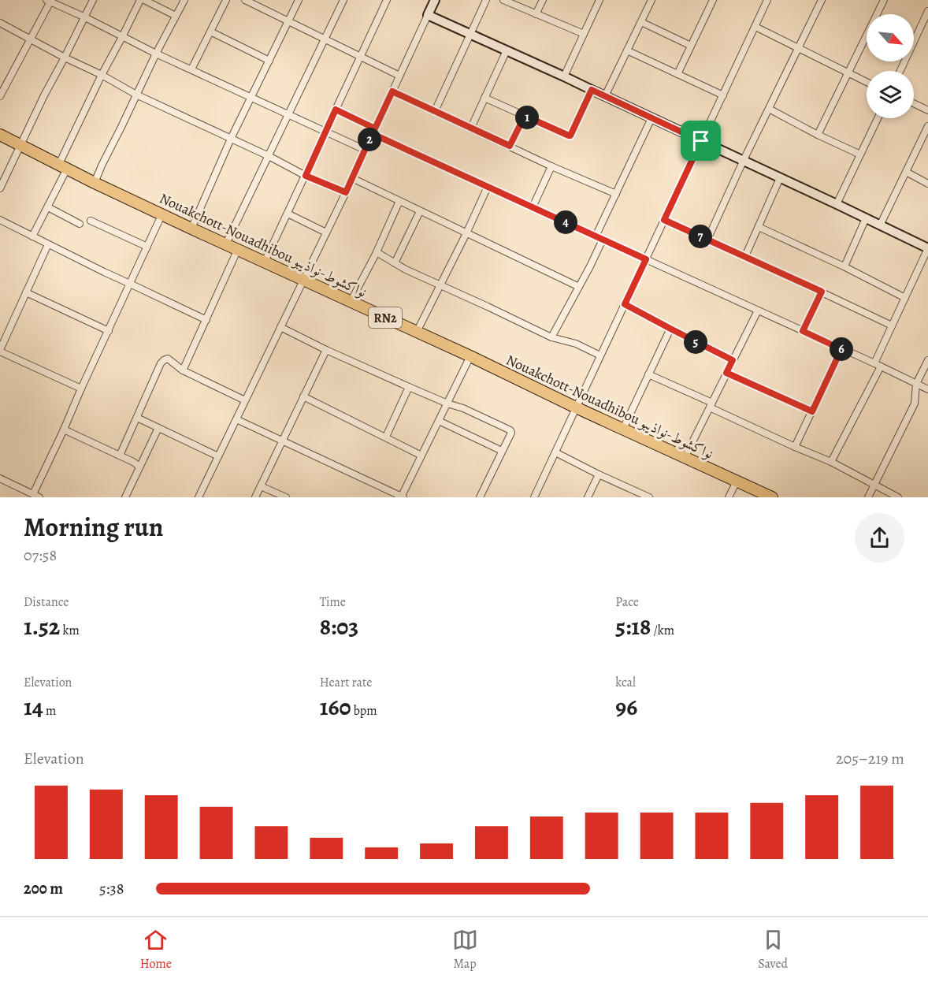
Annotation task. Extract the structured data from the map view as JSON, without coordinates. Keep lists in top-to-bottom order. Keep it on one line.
{"streets":{"highway":["Nouakchott-Nouadhibou نواكشوط-نواذيبو","RN2"]},"north":"bottom right","page":{"pins":["1","2","4","7","5","6"],"heading":["Morning run","07:58"],"stats":[["Distance","1.52 km"],["Time","8:03"],["Pace","5:18 /km"],["Elevation","14 m"],["Heart rate","160 bpm"],["kcal","96"]],"chart":["Elevation","205–219 m"],"list":[{"name":"200 m","note":"5:38"}],"tabs":["Home","Map","Saved"]}}
